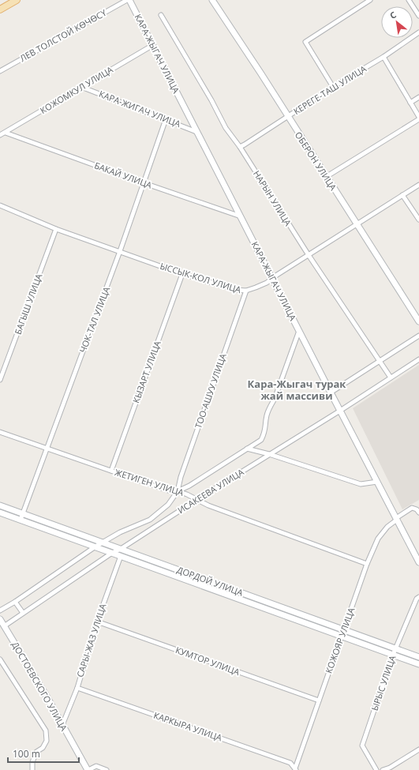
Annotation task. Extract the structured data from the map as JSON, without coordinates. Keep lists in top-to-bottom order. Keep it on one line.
{"streets":{"street":["ЛЕВ ТОЛСТОЙ КӨЧӨСҮ","КАРА-ЖЫГАЧ УЛИЦА","КОЖОМКУЛ УЛИЦА","КЕРЕГЕ-ТАШ УЛИЦА","КАРА-ЖИГАЧ УЛИЦА","ОБЕРОН УЛИЦА","БАКАЙ УЛИЦА","НАРЫН УЛИЦА","ЫССЫК-КОЛ УЛИЦА","БАГЫШ УЛИЦА","ЧОК-ТАЛ УЛИЦА","КЫЗАРТ УЛИЦА","ТОО-АШУУ УЛИЦА","ЖЕТИГЕН УЛИЦА","ИСАКЕЕВА УЛИЦА","ДОРДОЙ УЛИЦА","САРЫ-ЖАЗ УЛИЦА","КОЖОЯР УЛИЦА","КУМТОР УЛИЦА","ЫРЫС УЛИЦА","ДОСТОЕВСКОГО УЛИЦА","КАРКЫРА УЛИЦА"]},"crossings":[["КАРА-ЖЫГАЧ УЛИЦА","КОЖОМКУЛ УЛИЦА"],["КАРА-ЖЫГАЧ УЛИЦА","КАРА-ЖИГАЧ УЛИЦА"],["КАРА-ЖЫГАЧ УЛИЦА","БАКАЙ УЛИЦА"],["КАРА-ЖЫГАЧ УЛИЦА","ЫССЫК-КОЛ УЛИЦА"],["КАРА-ЖЫГАЧ УЛИЦА","ИСАКЕЕВА УЛИЦА"],["КАРА-ЖЫГАЧ УЛИЦА","КОЖОЯР УЛИЦА"],["КОЖОМКУЛ УЛИЦА","КАРА-ЖИГАЧ УЛИЦА"],["КОЖОМКУЛ УЛИЦА","БАКАЙ УЛИЦА"],["КЕРЕГЕ-ТАШ УЛИЦА","ОБЕРОН УЛИЦА"],["КЕРЕГЕ-ТАШ УЛИЦА","НАРЫН УЛИЦА"],["КАРА-ЖИГАЧ УЛИЦА","ЧОК-ТАЛ УЛИЦА"],["ОБЕРОН УЛИЦА","ЫССЫК-КОЛ УЛИЦА"],["БАКАЙ УЛИЦА","ЧОК-ТАЛ УЛИЦА"],["НАРЫН УЛИЦА","ЫССЫК-КОЛ УЛИЦА"],["НАРЫН УЛИЦА","ИСАКЕЕВА УЛИЦА"],["ЫССЫК-КОЛ УЛИЦА","БАГЫШ УЛИЦА"],["ЫССЫК-КОЛ УЛИЦА","ЧОК-ТАЛ УЛИЦА"],["ЫССЫК-КОЛ УЛИЦА","КЫЗАРТ УЛИЦА"],["ЫССЫК-КОЛ УЛИЦА","ТОО-АШУУ УЛИЦА"],["ЧОК-ТАЛ УЛИЦА","ЖЕТИГЕН УЛИЦА"],["ЧОК-ТАЛ УЛИЦА","ДОРДОЙ УЛИЦА"],["КЫЗАРТ УЛИЦА","ЖЕТИГЕН УЛИЦА"],["ТОО-АШУУ УЛИЦА","ЖЕТИГЕН УЛИЦА"],["ТОО-АШУУ УЛИЦА","ИСАКЕЕВА УЛИЦА"],["ЖЕТИГЕН УЛИЦА","ИСАКЕЕВА УЛИЦА"],["ЖЕТИГЕН УЛИЦА","КОЖОЯР УЛИЦА"],["ИСАКЕЕВА УЛИЦА","ДОРДОЙ УЛИЦА"],["ИСАКЕЕВА УЛИЦА","ДОСТОЕВСКОГО УЛИЦА"],["ДОРДОЙ УЛИЦА","САРЫ-ЖАЗ УЛИЦА"],["ДОРДОЙ УЛИЦА","КОЖОЯР УЛИЦА"],["ДОРДОЙ УЛИЦА","ЫРЫС УЛИЦА"],["САРЫ-ЖАЗ УЛИЦА","КУМТОР УЛИЦА"],["САРЫ-ЖАЗ УЛИЦА","ДОСТОЕВСКОГО УЛИЦА"],["САРЫ-ЖАЗ УЛИЦА","КАРКЫРА УЛИЦА"],["КОЖОЯР УЛИЦА","КУМТОР УЛИЦА"],["КОЖОЯР УЛИЦА","КАРКЫРА УЛИЦА"]],"districts":["Кара-Жыгач турак жай массиви"],"scale_bar":"100 m","north":"top left"}
